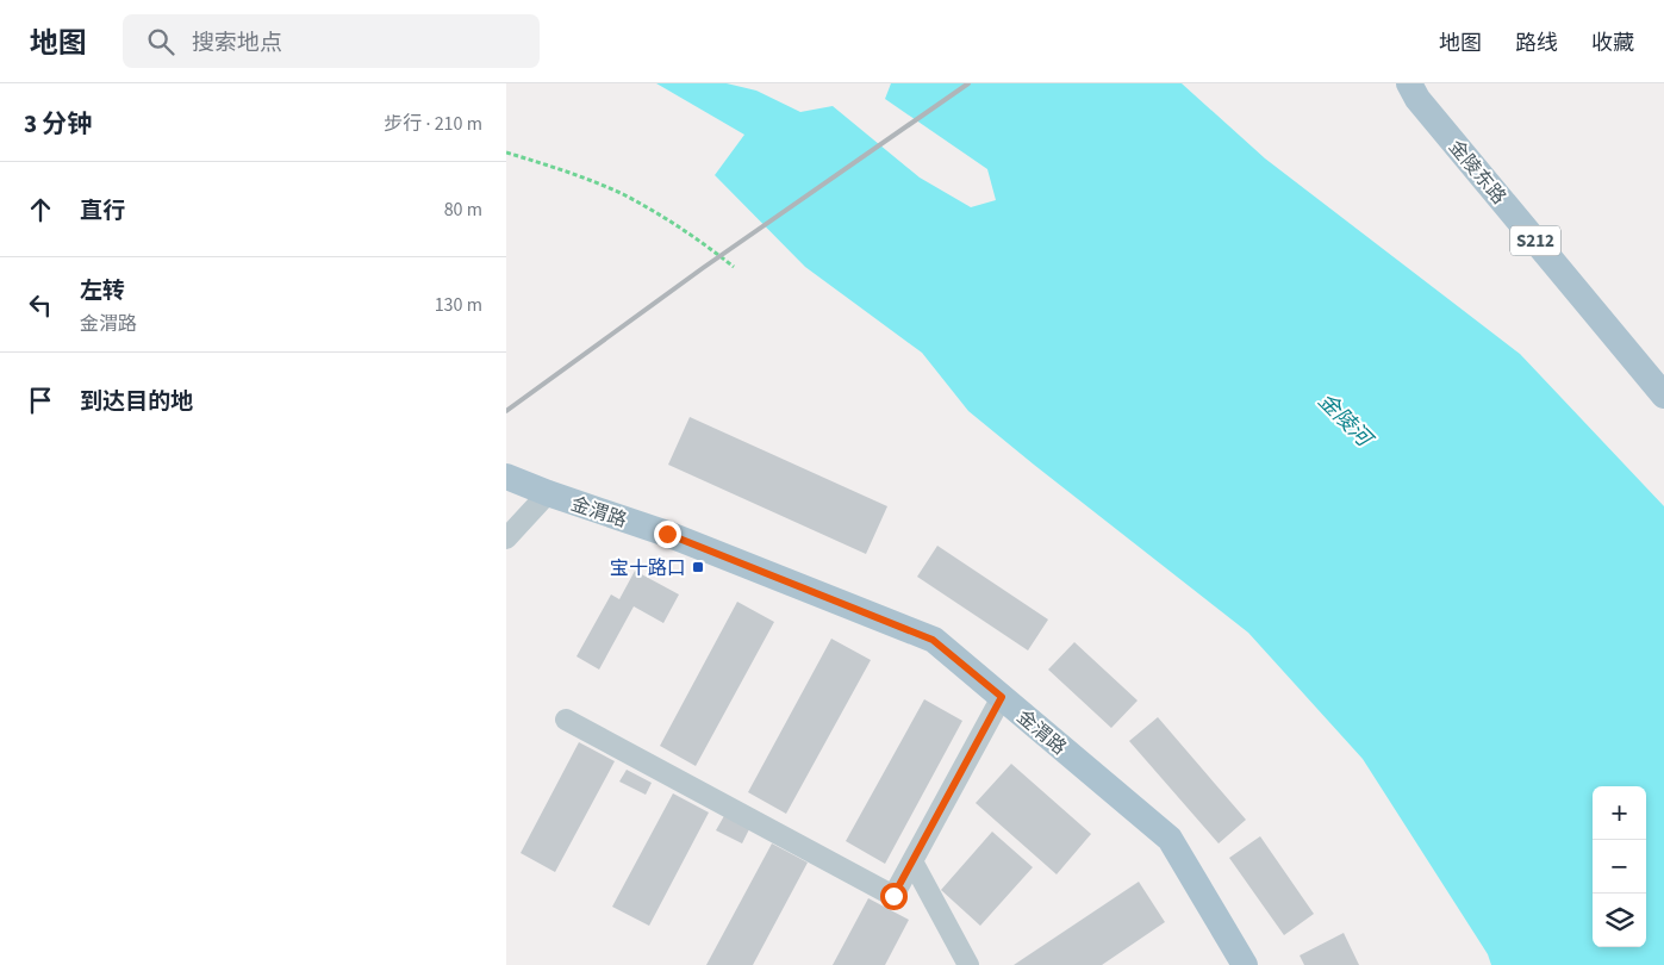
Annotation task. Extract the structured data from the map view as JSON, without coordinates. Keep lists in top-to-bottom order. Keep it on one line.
{"streets":{"main road":["金陵东路","S212","金渭路"]},"water":["金陵河"],"places":{"transit":["宝十路口"]},"page":{"header":"地图","search":"搜索地点","nav":["地图","路线","收藏"],"heading":["3 分钟","步行 · 210 m"],"list":[["直行","80 m"],["左转","金渭路","130 m"],"到达目的地"],"map_buttons":["+","−"]}}
